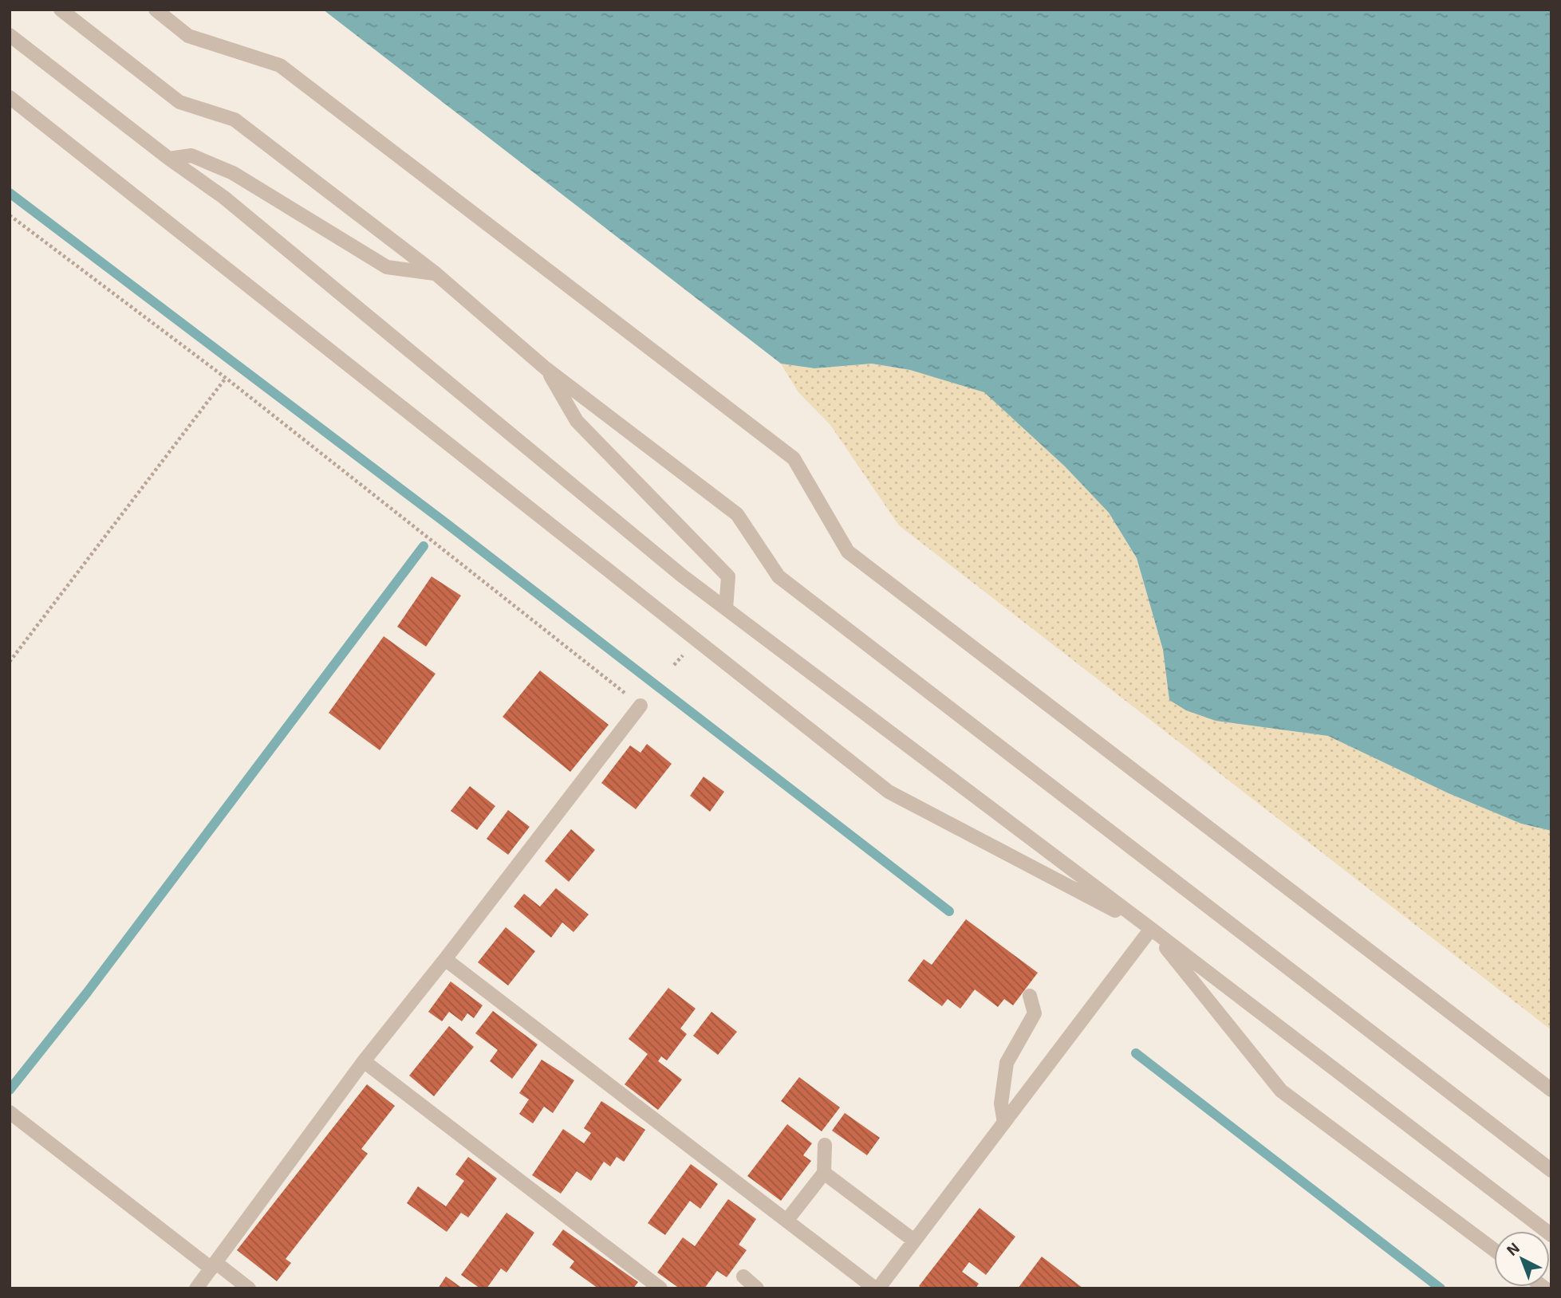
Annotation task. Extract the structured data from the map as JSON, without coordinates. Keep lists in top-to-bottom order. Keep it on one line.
{"north":"top left"}
